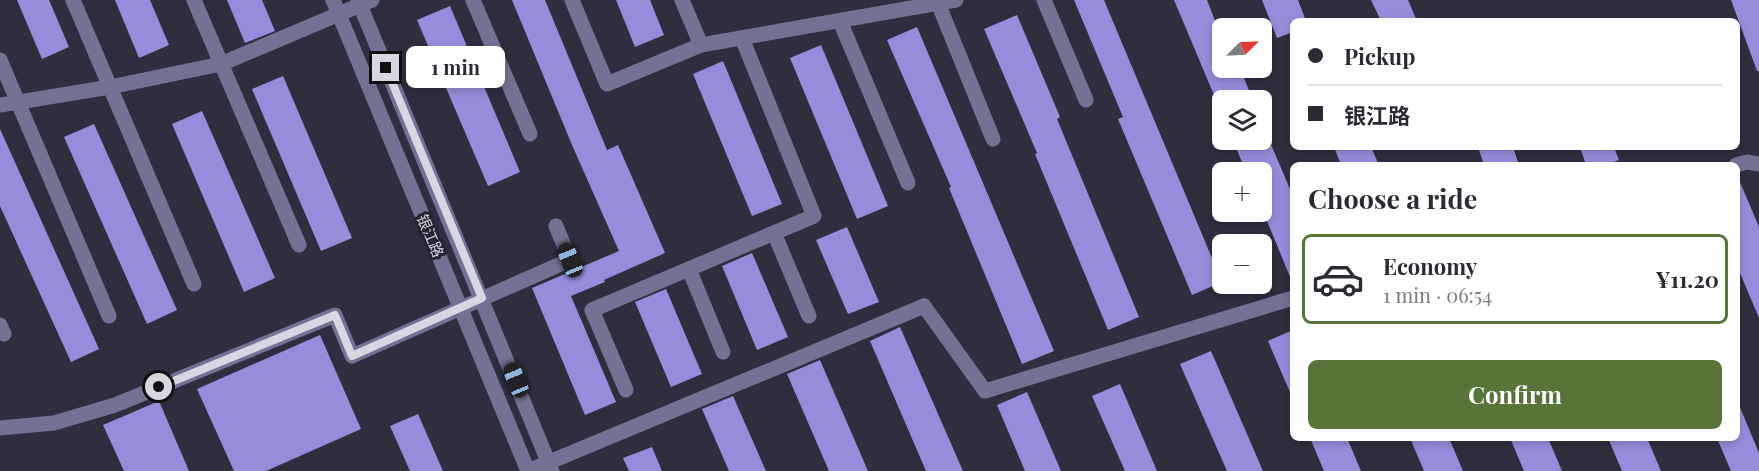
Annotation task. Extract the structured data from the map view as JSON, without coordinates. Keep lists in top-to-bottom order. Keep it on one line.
{"streets":{"street":["银江路"]},"north":"top right","page":{"map_buttons":["+","−"],"banner":["Pickup","银江路"],"bubble":"1 min","heading":"Choose a ride","list":[{"name":"Economy","note":"1 min · 06:54","value":"¥11.20"}],"buttons":"Confirm"}}
